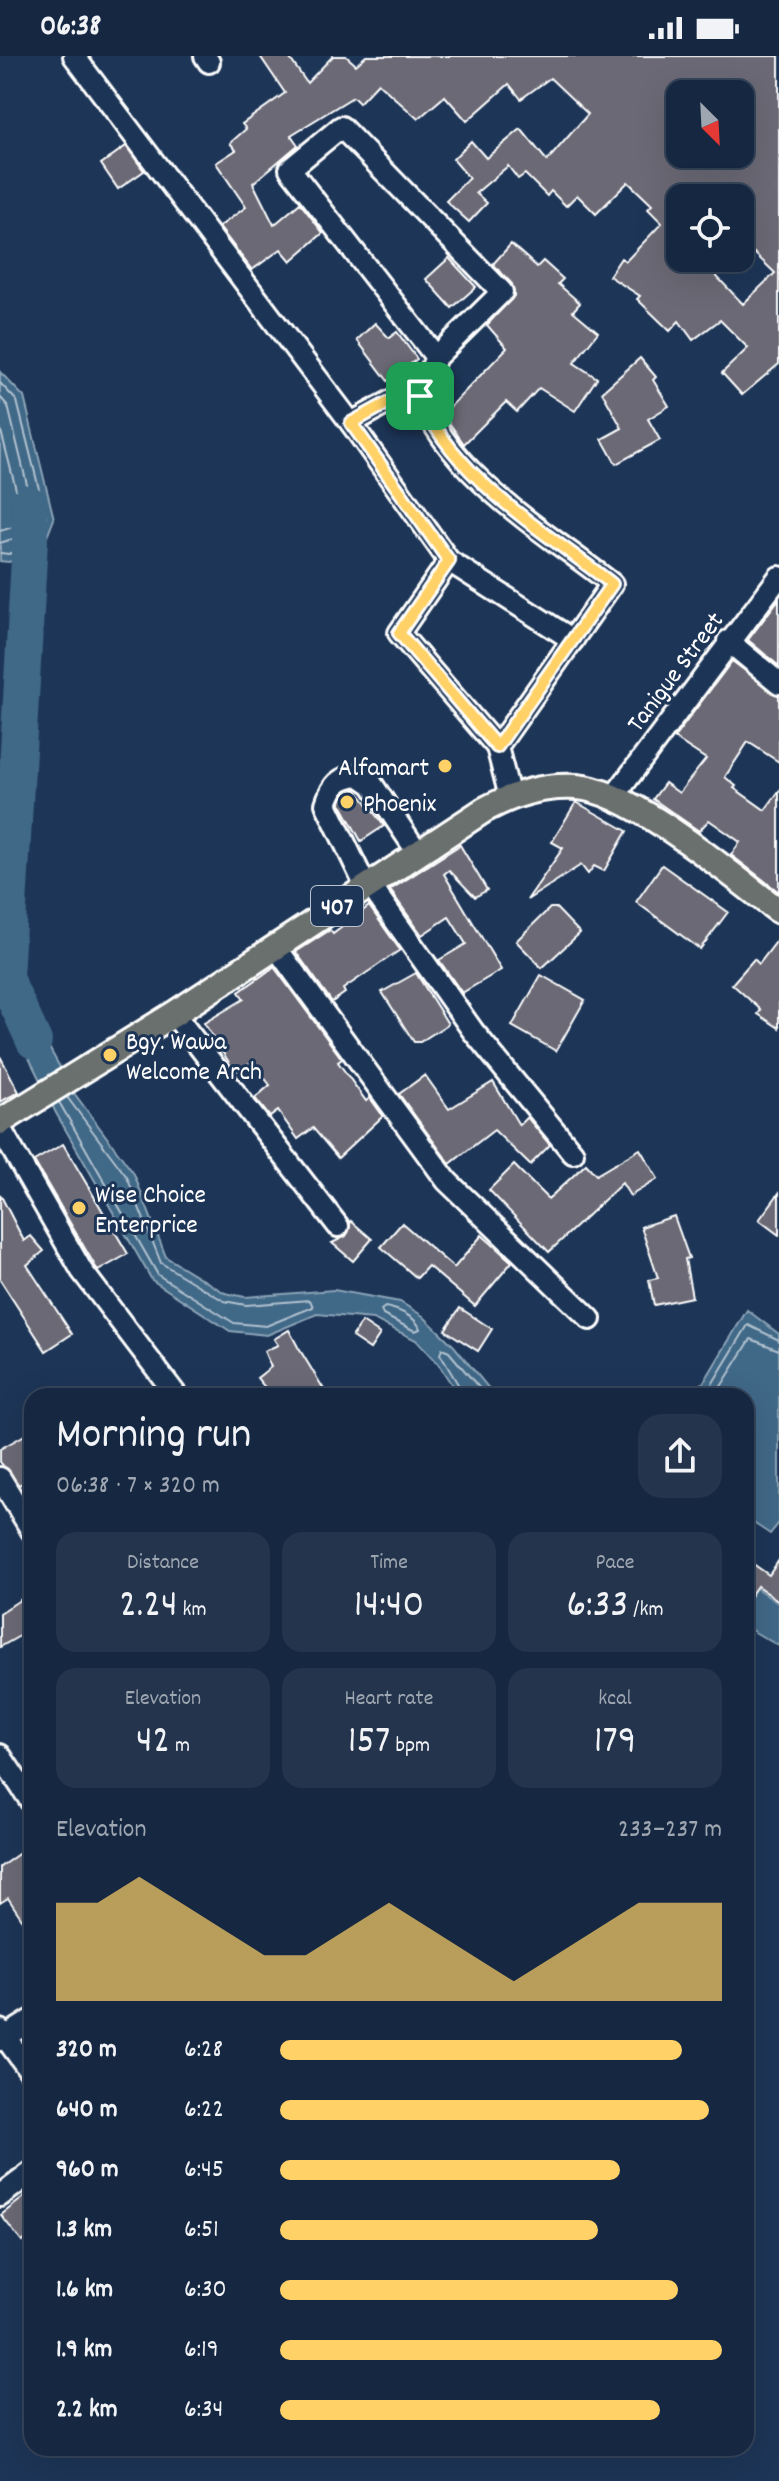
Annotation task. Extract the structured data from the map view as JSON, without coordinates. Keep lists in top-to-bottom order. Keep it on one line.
{"streets":{"main road":["407"],"street":["Tanigue Street"]},"crossings":[["Tanigue Street","407"]],"places":["Alfamart","Phoenix","Bgy. Wawa Welcome Arch","Wise Choice Enterprice"],"north":"bottom right","page":{"status":"06:38","heading":["Morning run","06:38 · 7 × 320 m"],"stats":[["Distance","2.24 km"],["Time","14:40"],["Pace","6:33 /km"],["Elevation","42 m"],["Heart rate","157 bpm"],["kcal","179"]],"chart":["Elevation","233–237 m"],"list":[{"name":"320 m","note":"6:28"},{"name":"640 m","note":"6:22"},{"name":"960 m","note":"6:45"},{"name":"1.3 km","note":"6:51"},{"name":"1.6 km","note":"6:30"},{"name":"1.9 km","note":"6:19"},{"name":"2.2 km","note":"6:34"}]}}
